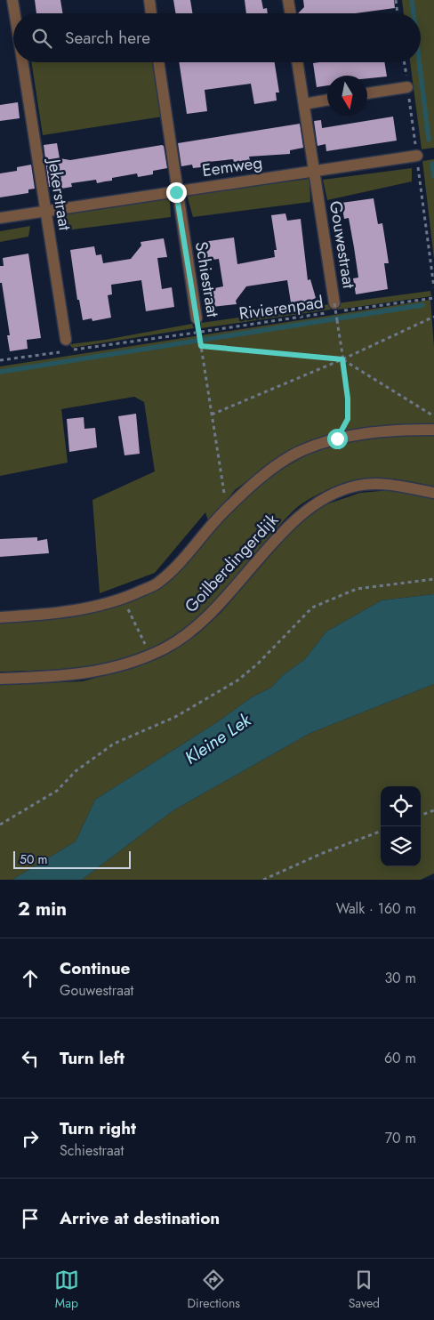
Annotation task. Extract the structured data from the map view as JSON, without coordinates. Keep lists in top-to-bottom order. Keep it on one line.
{"streets":{"street":["Eemweg","Jekerstraat","Gouwestraat","Schiestraat","Goilberdingerdijk"],"path":["Rivierenpad"]},"crossings":[["Eemweg","Jekerstraat"],["Eemweg","Gouwestraat"],["Eemweg","Schiestraat"],["Gouwestraat","Rivierenpad"],["Schiestraat","Rivierenpad"]],"water":["Kleine Lek"],"scale_bar":"50 m","north":"bottom","page":{"search":"Search here","scale":"50 m","heading":["2 min","Walk · 160 m"],"list":[["Continue","Gouwestraat","30 m"],["Turn left","60 m"],["Turn right","Schiestraat","70 m"],"Arrive at destination"],"nav":["Map","Directions","Saved"]}}
